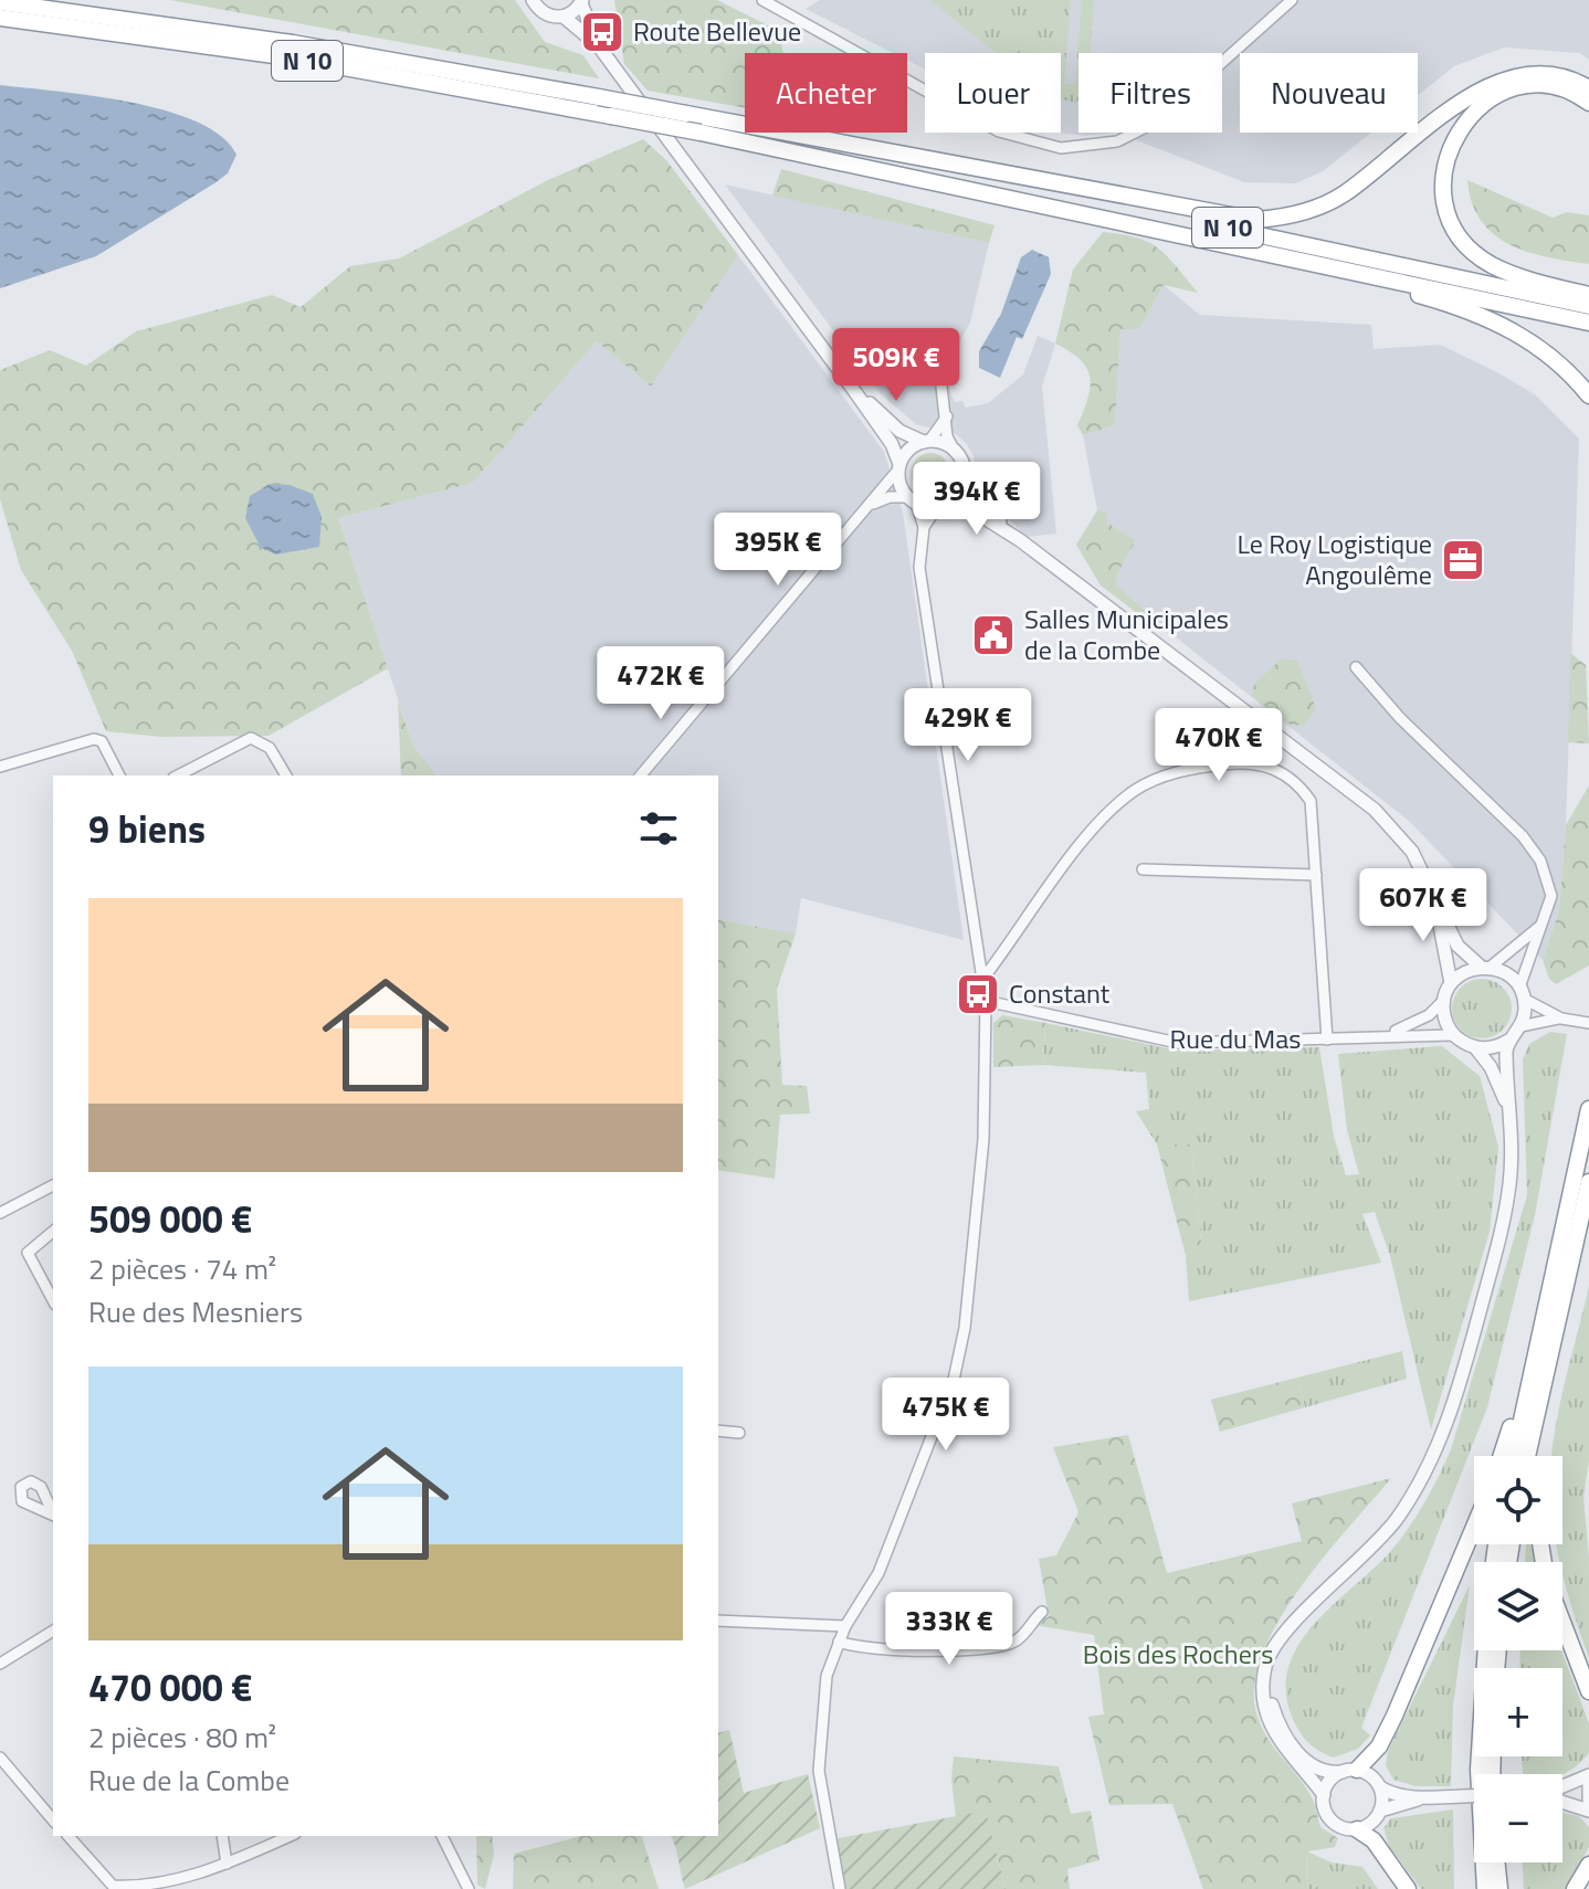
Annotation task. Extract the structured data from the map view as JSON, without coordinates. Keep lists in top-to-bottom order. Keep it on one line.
{"streets":{"highway":["N 10"],"street":["Rue du Mas"]},"parks":["Bois des Rochers"],"places":{"bus stop":["Route Bellevue","Constant"],"office":["Le Roy Logistique Angoulême"],"public building":["Salles Municipales de la Combe"]},"page":{"chip":["Acheter","Louer","Filtres","Nouveau"],"price":["509K €","394K €","395K €","472K €","429K €","470K €","607K €","475K €","333K €"],"heading":"9 biens","list":[{"name":"509 000 €","note":"2 pièces · 74 m² · Rue des Mesniers"},{"name":"470 000 €","note":"2 pièces · 80 m² · Rue de la Combe"}],"map_buttons":["+","−"]}}
